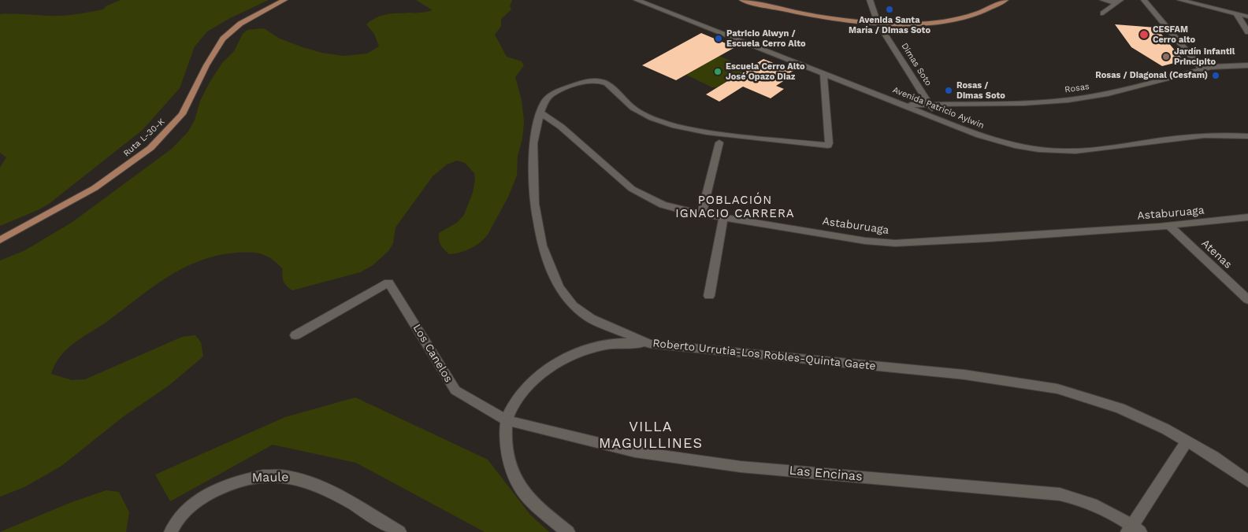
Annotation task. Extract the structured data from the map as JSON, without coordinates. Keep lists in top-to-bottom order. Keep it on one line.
{"streets":{"main road":["Ruta L-30-K"],"street":["Dimas Soto","Rosas","Avenida Patricio Aylwin","Astaburuaga","Atenas","Los Canelos","Roberto Urrutia-Los Robles-Quinta Gaete","Las Encinas","Maule"]},"crossings":[["Dimas Soto","Rosas"],["Dimas Soto","Avenida Patricio Aylwin"],["Rosas","Avenida Patricio Aylwin"],["Avenida Patricio Aylwin","Roberto Urrutia-Los Robles-Quinta Gaete"],["Astaburuaga","Atenas"],["Astaburuaga","Roberto Urrutia-Los Robles-Quinta Gaete"],["Los Canelos","Las Encinas"]],"districts":["POBLACIÓN IGNACIO CARRERA","VILLA MAGUILLINES"],"places":["Avenida Santa María / Dimas Soto","CESFAM Cerro alto","Patricio Alwyn / Escuela Cerro Alto","Jardín Infantil Principito","Escuela Cerro Alto José Opazo Diaz","Rosas / Diagonal (Cesfam)","Rosas / Dimas Soto"]}
